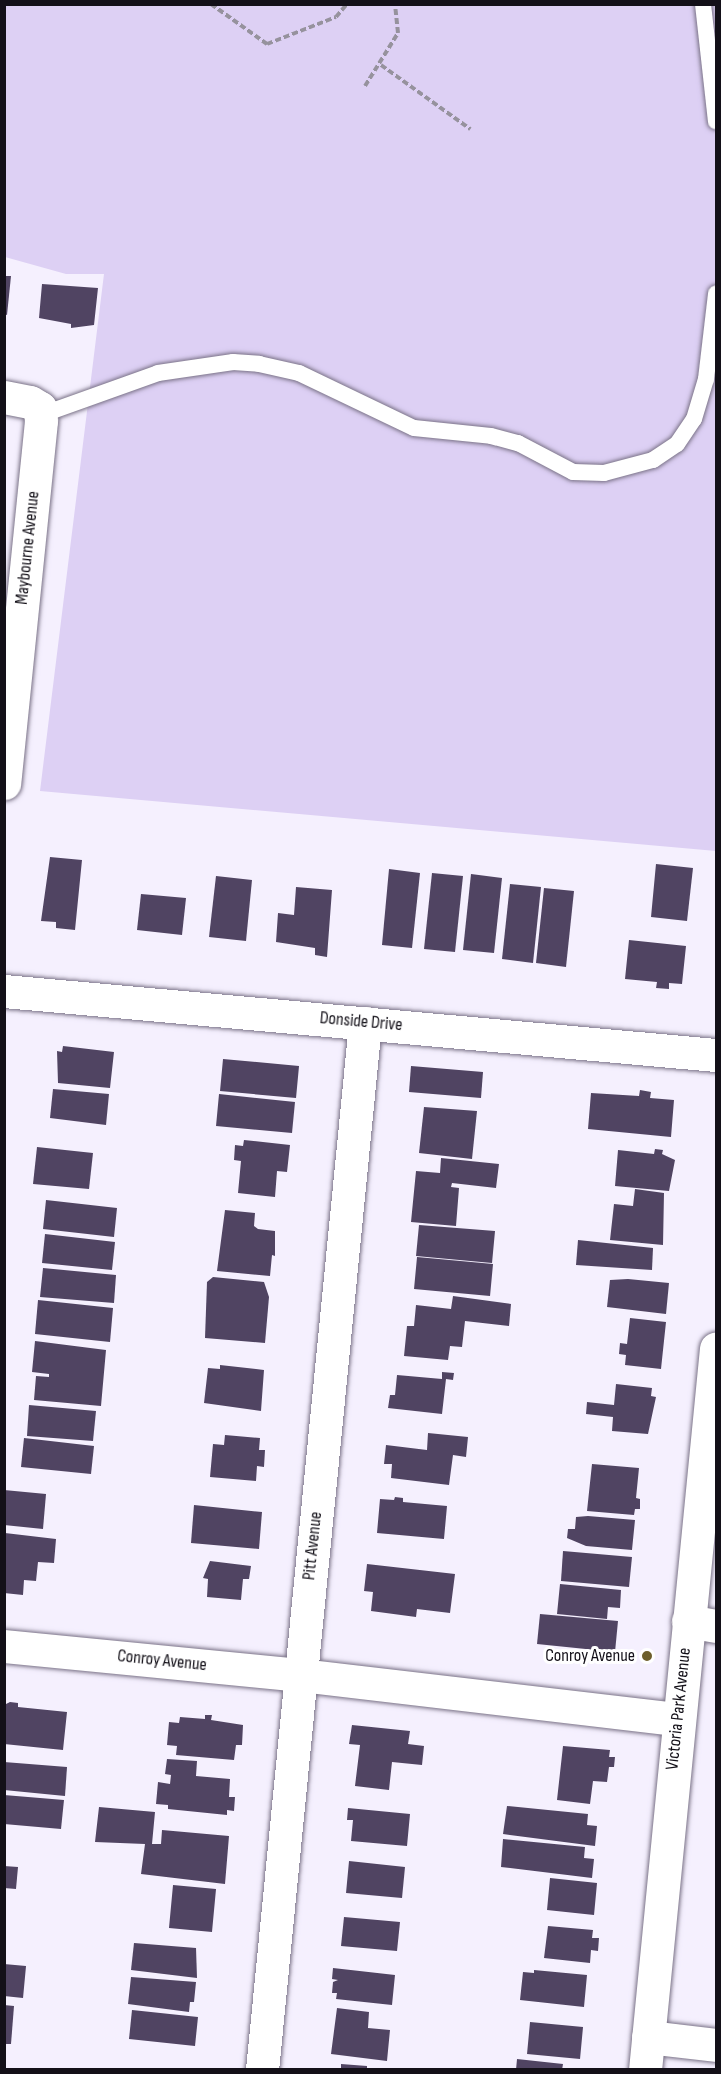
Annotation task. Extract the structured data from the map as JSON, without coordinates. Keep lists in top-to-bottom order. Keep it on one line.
{"streets":{"street":["Maybourne Avenue","Donside Drive","Pitt Avenue","Conroy Avenue","Victoria Park Avenue"]},"crossings":[["Donside Drive","Pitt Avenue"],["Pitt Avenue","Conroy Avenue"],["Conroy Avenue","Victoria Park Avenue"]],"places":["Conroy Avenue"]}
